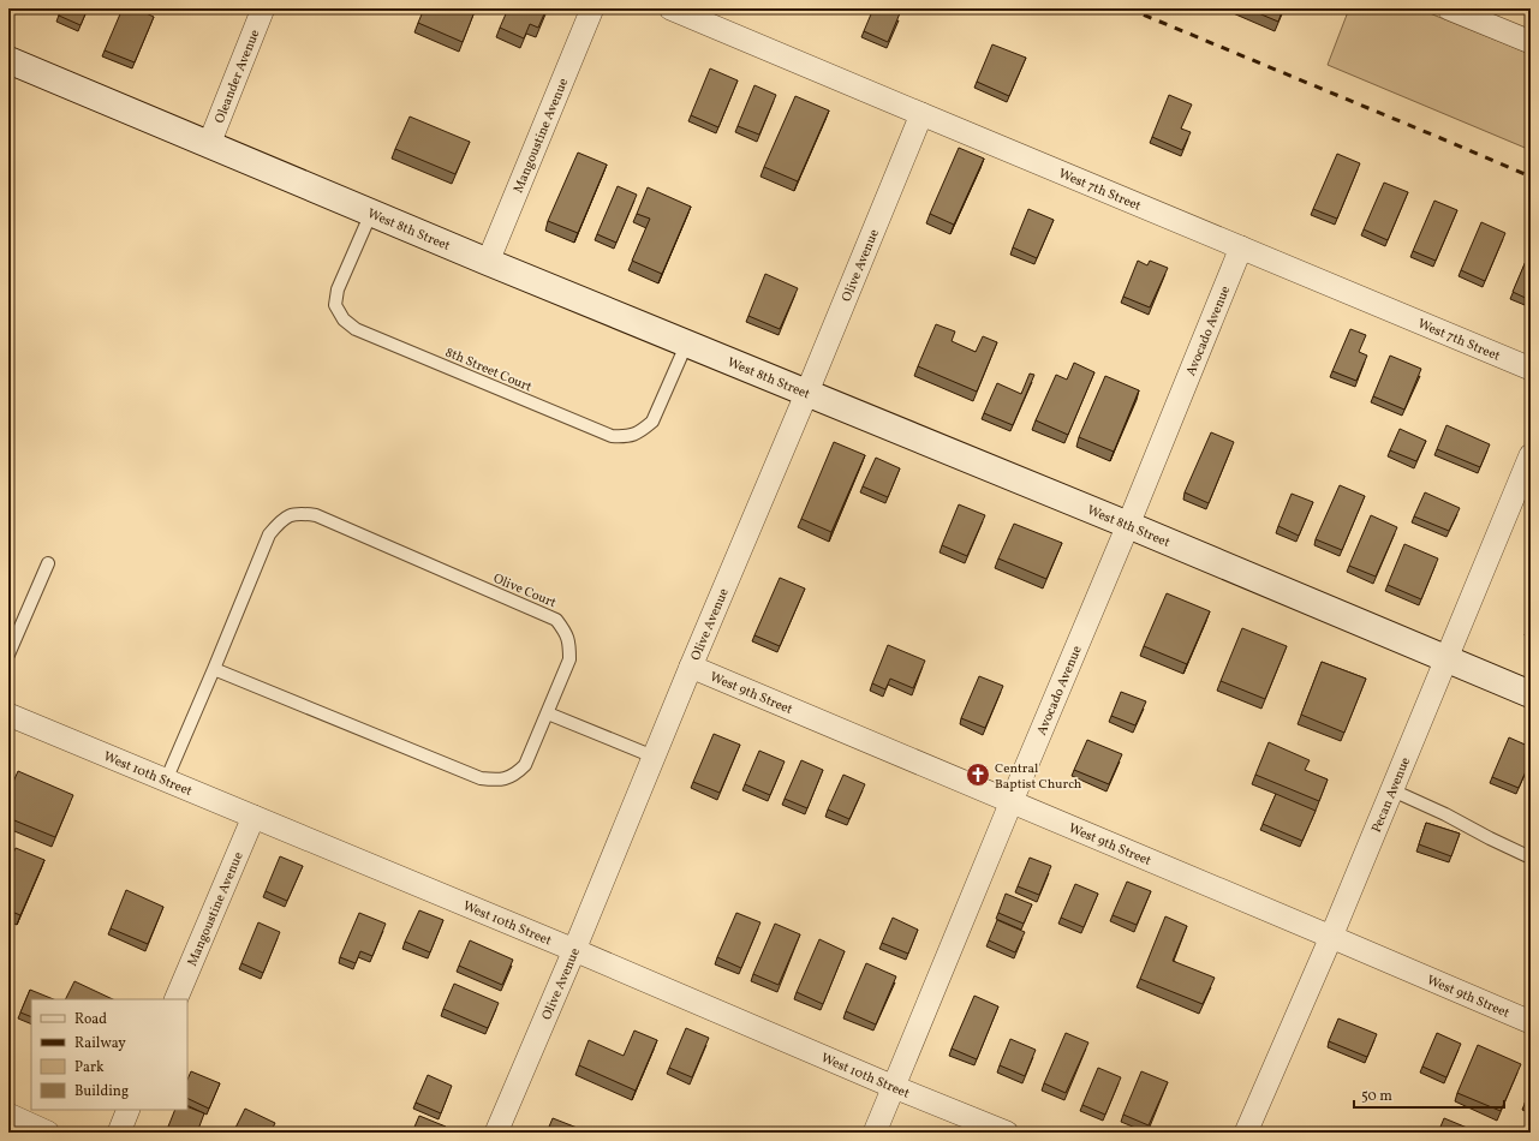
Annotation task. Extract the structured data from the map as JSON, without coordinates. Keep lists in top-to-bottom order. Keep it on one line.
{"streets":{"street":["Oleander Avenue","Mangoustine Avenue","West 7th Street","West 8th Street","Olive Avenue","Avocado Avenue","West 9th Street","West 10th Street","Pecan Avenue"],"lane":["8th Street Court","Olive Court"]},"crossings":[["Oleander Avenue","West 8th Street"],["Mangoustine Avenue","West 8th Street"],["Mangoustine Avenue","West 10th Street"],["West 7th Street","Olive Avenue"],["West 7th Street","Avocado Avenue"],["West 8th Street","Olive Avenue"],["West 8th Street","Avocado Avenue"],["West 8th Street","8th Street Court"],["West 8th Street","Pecan Avenue"],["Olive Avenue","West 9th Street"],["Olive Avenue","West 10th Street"],["Avocado Avenue","West 9th Street"],["Avocado Avenue","West 10th Street"],["Olive Court","West 10th Street"],["West 9th Street","Pecan Avenue"]],"places":{"church":["Central Baptist Church"]},"legend":["Road","Railway","Park","Building"],"scale_bar":"50 m"}
